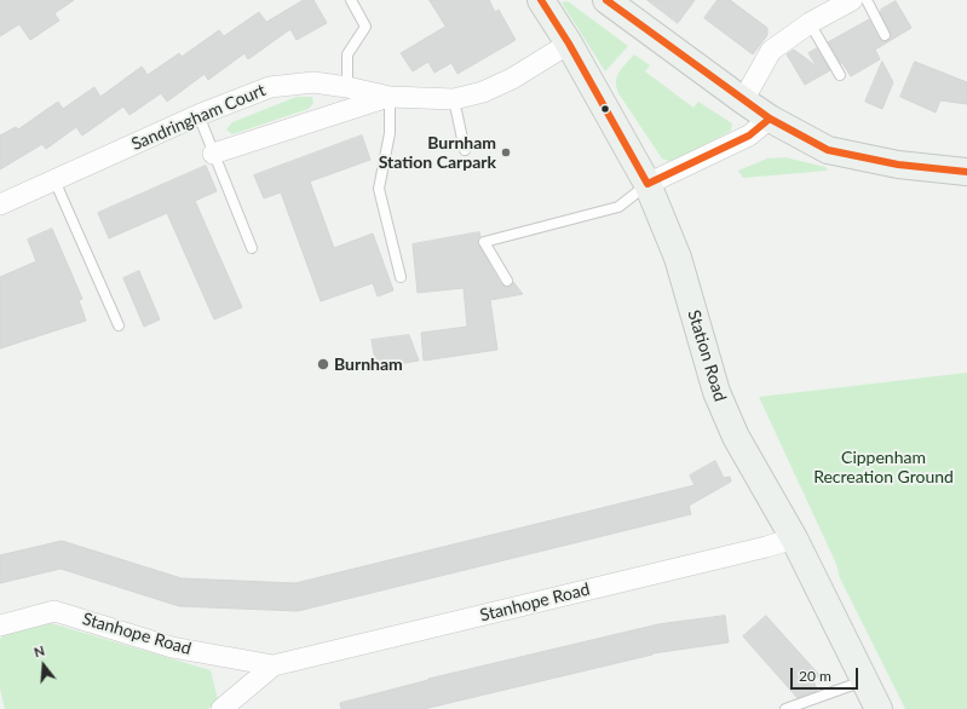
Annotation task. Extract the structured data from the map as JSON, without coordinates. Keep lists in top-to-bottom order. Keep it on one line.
{"streets":{"street":["Sandringham Court","Station Road","Stanhope Road"]},"crossings":[["Sandringham Court","Station Road"],["Station Road","Stanhope Road"]],"parks":["Cippenham Recreation Ground"],"places":["Burnham Station Carpark","Burnham"],"scale_bar":"20 m","north":"top"}
